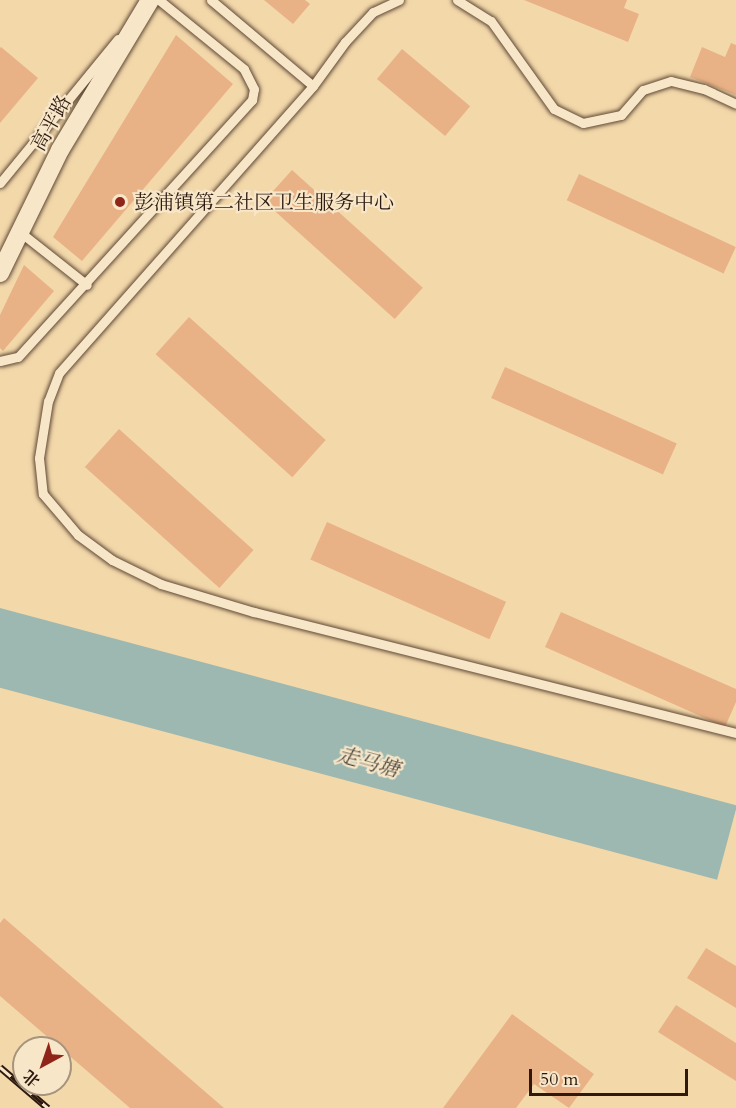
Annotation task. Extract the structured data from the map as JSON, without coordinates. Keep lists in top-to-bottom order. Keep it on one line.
{"streets":{"street":["高平路"]},"water":["走马塘"],"places":["彭浦镇第二社区卫生服务中心"],"scale_bar":"50 m","north":"bottom left"}
